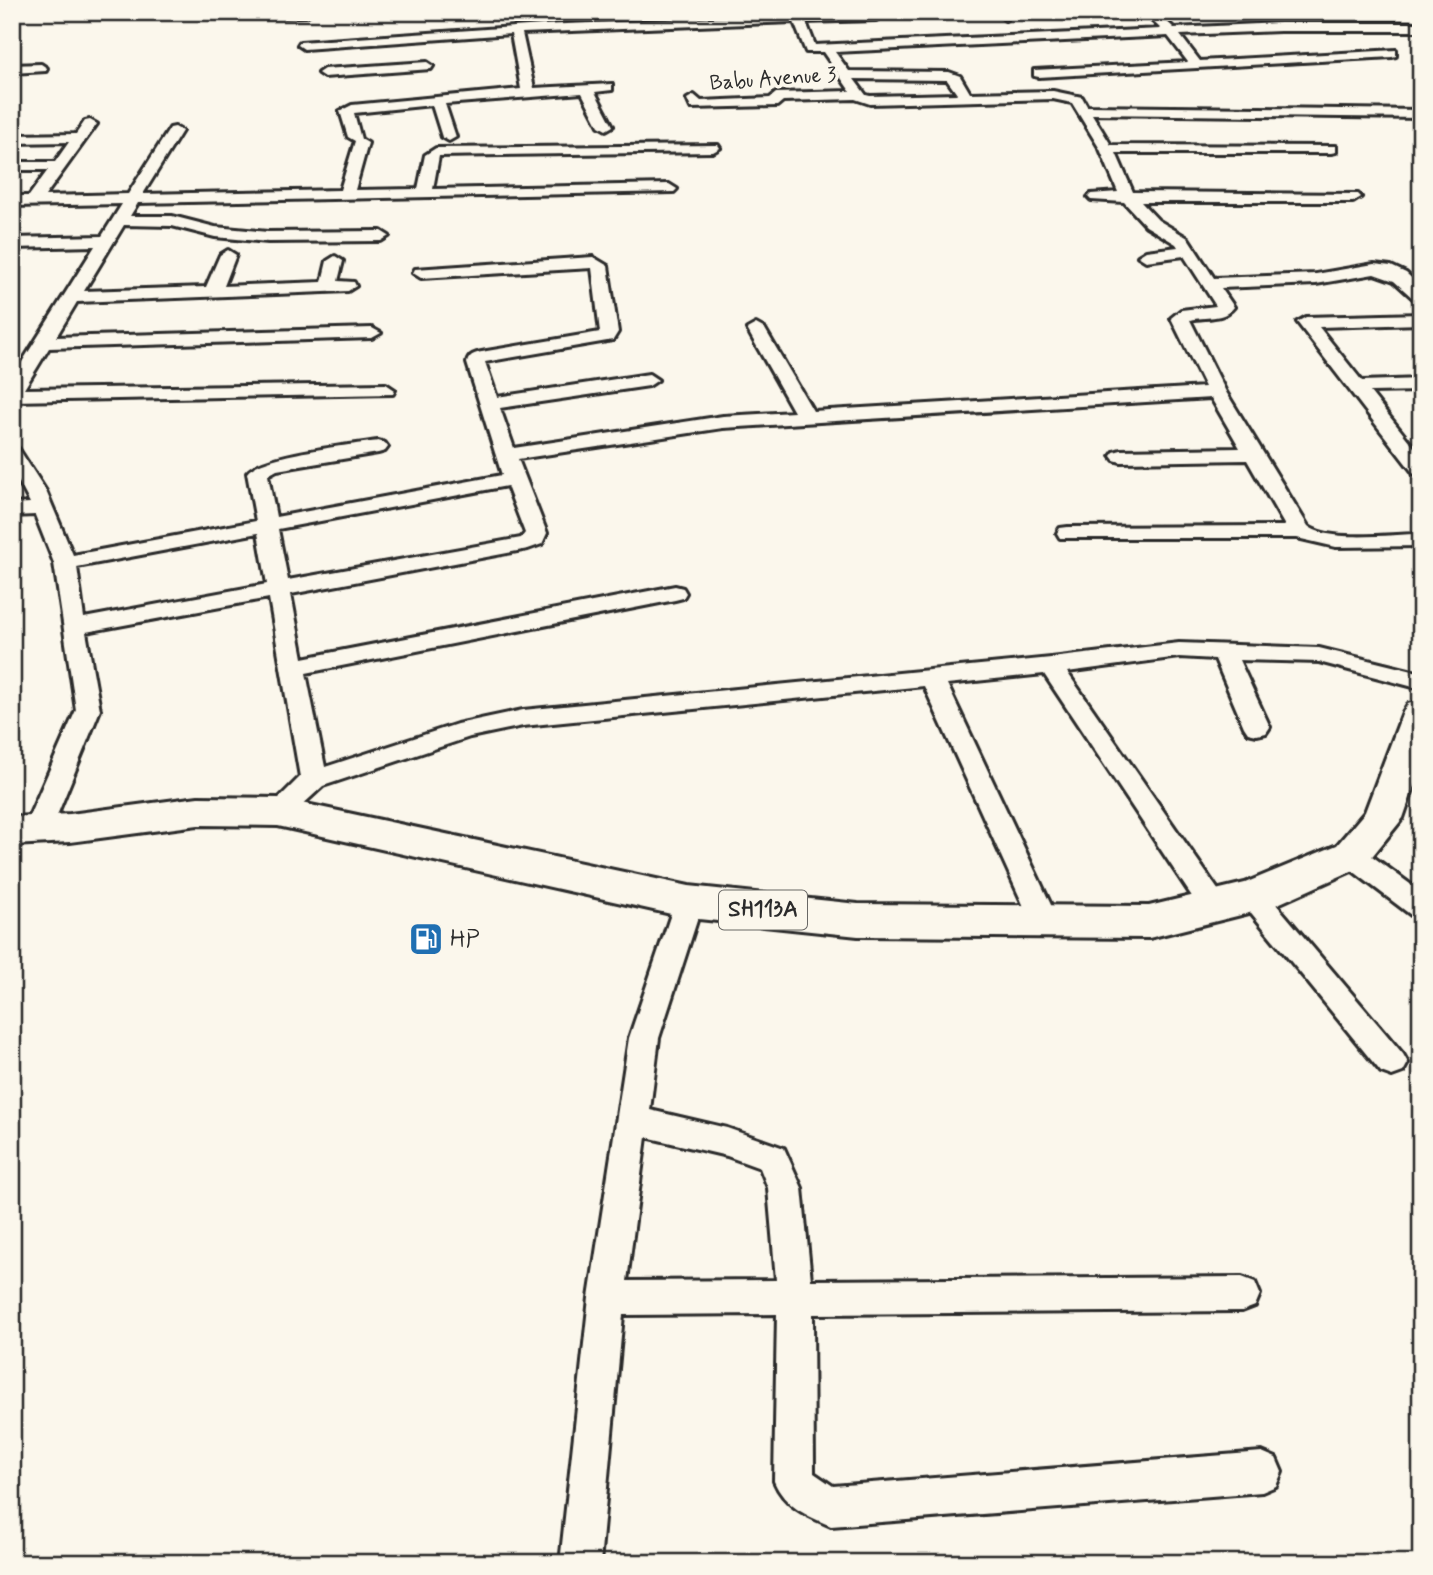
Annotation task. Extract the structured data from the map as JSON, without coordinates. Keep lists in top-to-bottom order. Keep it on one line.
{"streets":{"main road":["SH113A"],"street":["Babu Avenue 3"]},"places":{"fuel station":["HP"]}}
